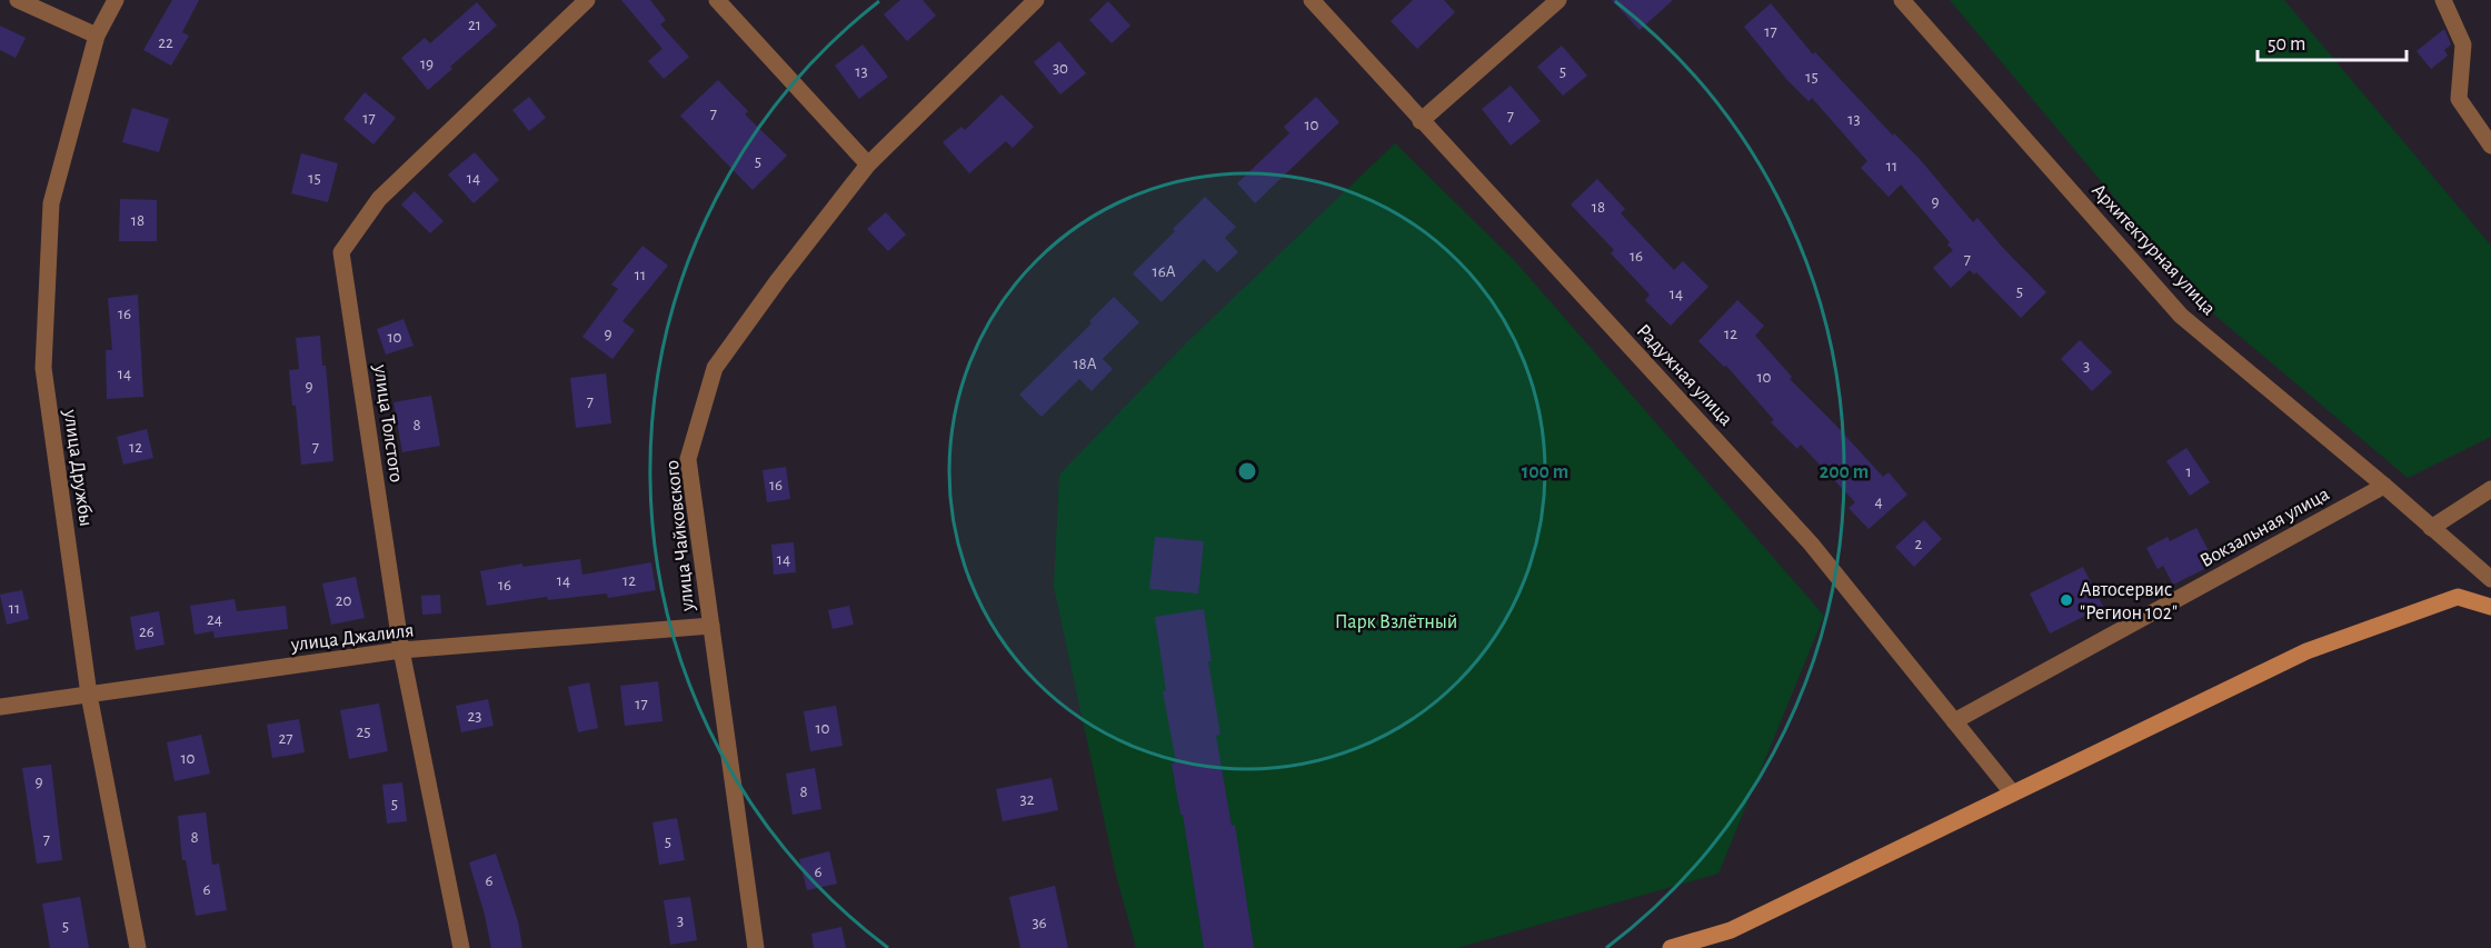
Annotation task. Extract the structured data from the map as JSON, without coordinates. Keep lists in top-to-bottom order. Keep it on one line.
{"streets":{"street":["Архитектурная улица","Радужная улица","улица Толстого","улица Дружбы","Вокзальная улица","улица Чайковского","улица Джалиля"]},"crossings":[["Архитектурная улица","Вокзальная улица"],["Радужная улица","Вокзальная улица"],["улица Толстого","улица Джалиля"],["улица Дружбы","улица Джалиля"],["улица Чайковского","улица Джалиля"]],"parks":["Парк Взлётный"],"places":["Автосервис \"Регион 102\""],"house_numbers":["21","17","22","19","30","13","5","15","7","7","17","13","10","5","11","15","14","9","18","18","16","7","16А","11","5","14","16","9","12","10","18А","3","14","10","9","7","8","12","7","1","16","4","2","14","14","12","16","20","11","24","26","17","23","10","25","27","10","9","8","32","5","8","7","5","6","6","6","3","36","5"],"scale_bar":"50 m","rings":["100 m","200 m"]}
